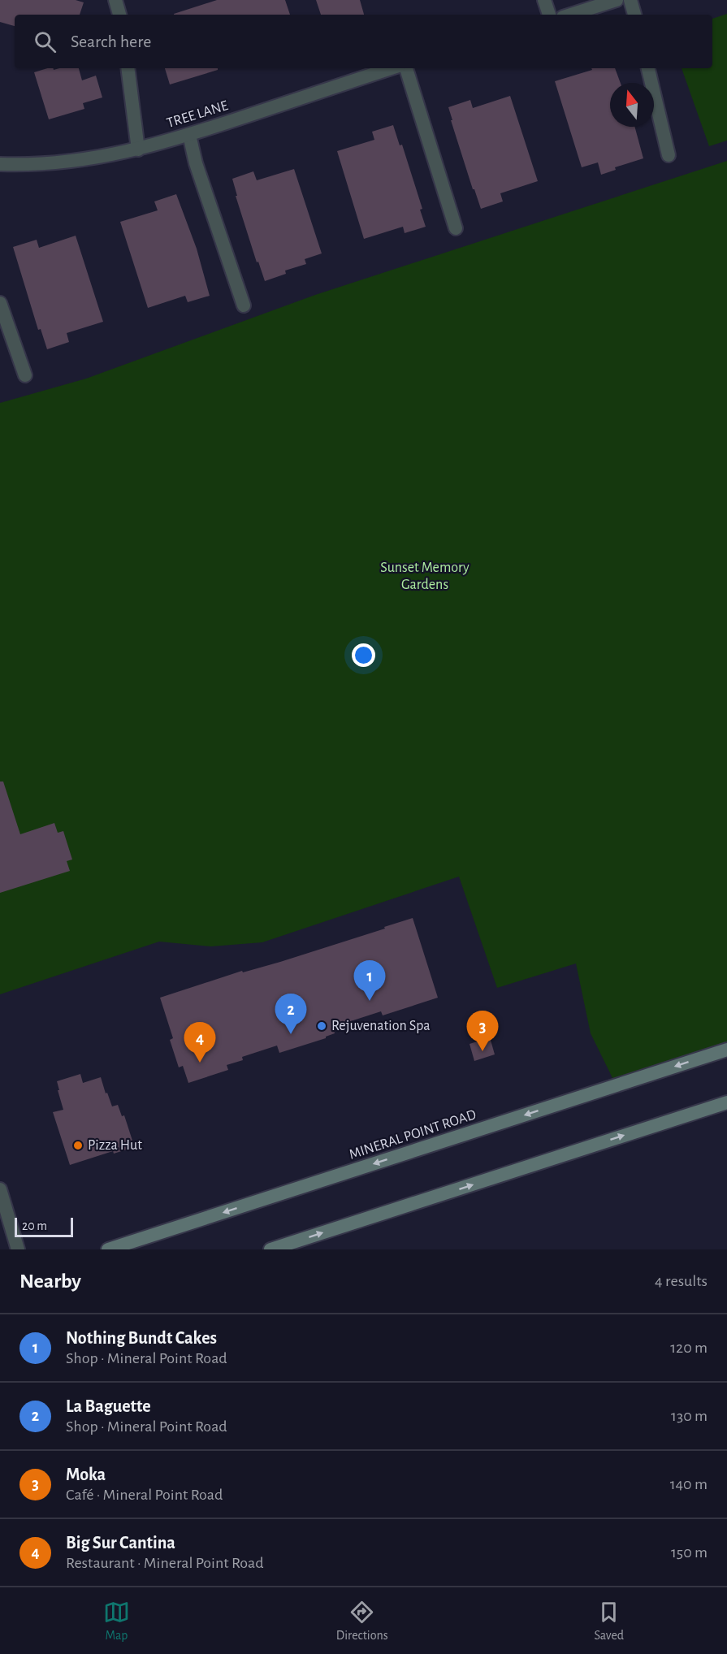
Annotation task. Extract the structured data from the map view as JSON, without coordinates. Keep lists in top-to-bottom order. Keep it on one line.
{"streets":{"main road":["MINERAL POINT ROAD"],"street":["TREE LANE"]},"parks":["Sunset Memory Gardens"],"places":["Rejuvenation Spa","Pizza Hut"],"scale_bar":"20 m","north":"top","page":{"search":"Search here","pins":["1","2","3","4"],"scale":"20 m","heading":["Nearby","4 results"],"list":[{"mark":"1","name":"Nothing Bundt Cakes","note":"Shop · Mineral Point Road","value":"120 m"},{"mark":"2","name":"La Baguette","note":"Shop · Mineral Point Road","value":"130 m"},{"mark":"3","name":"Moka","note":"Café · Mineral Point Road","value":"140 m"},{"mark":"4","name":"Big Sur Cantina","note":"Restaurant · Mineral Point Road","value":"150 m"}],"nav":["Map","Directions","Saved"]}}
